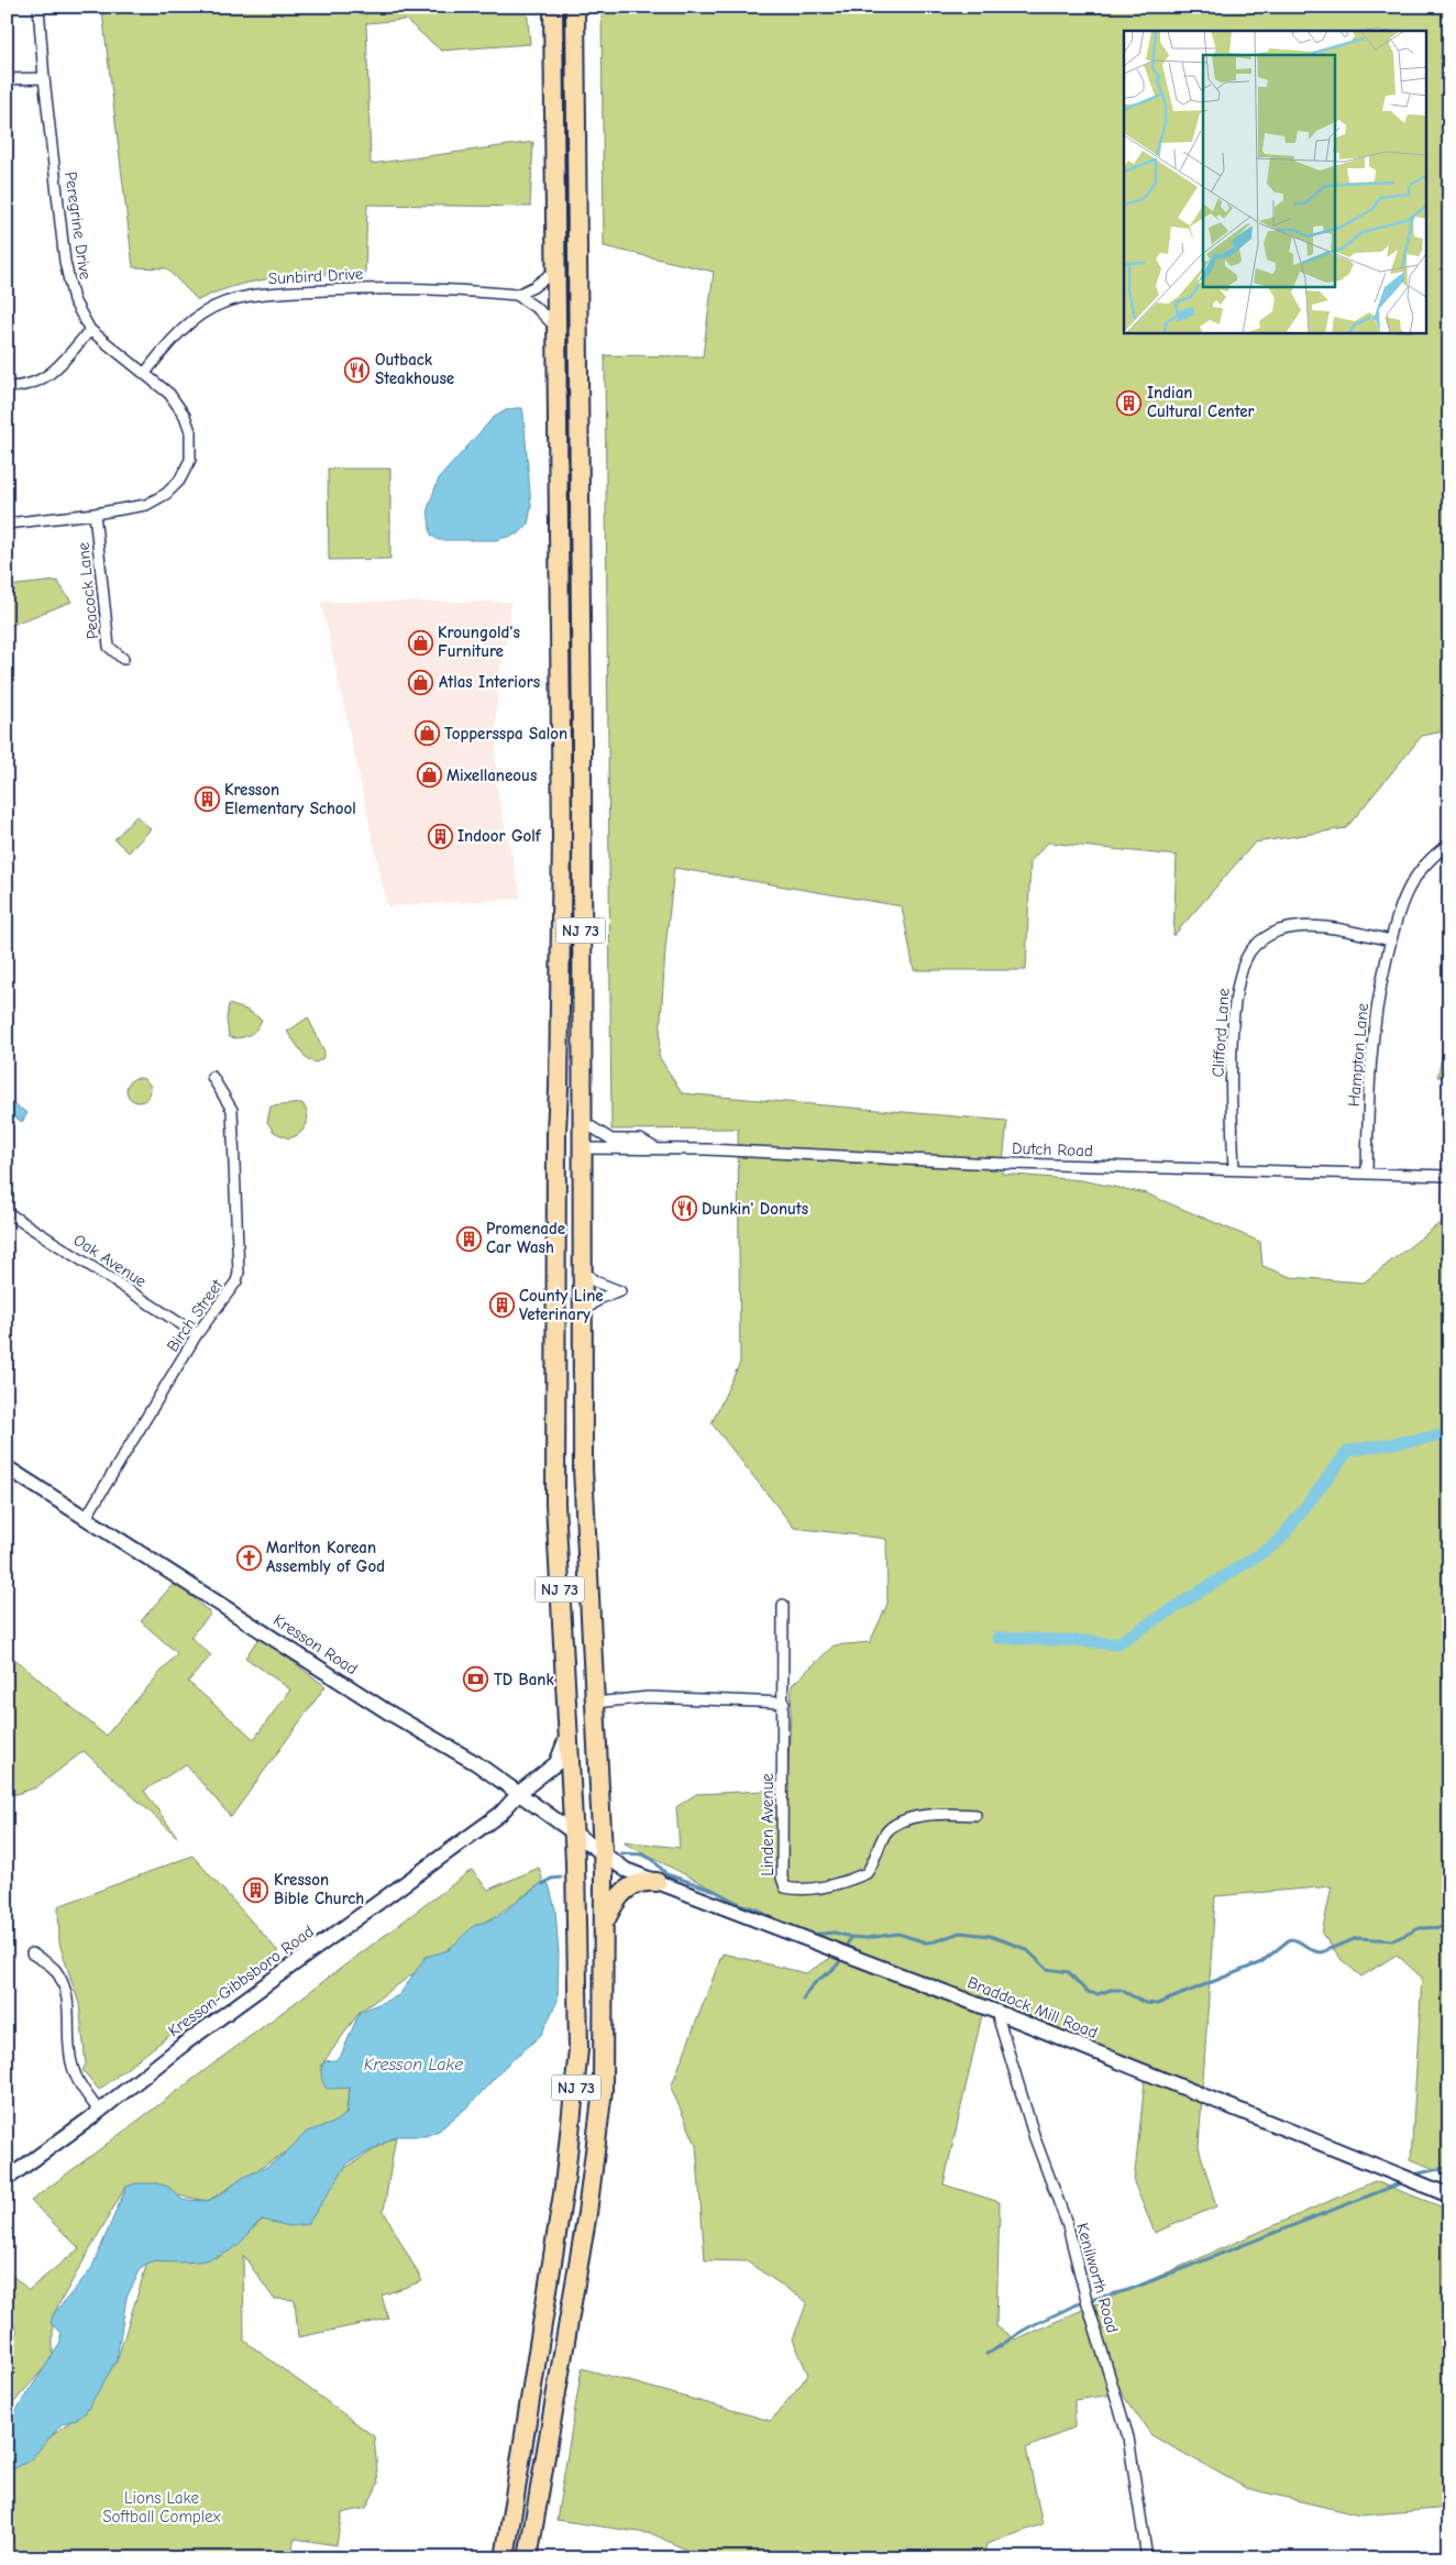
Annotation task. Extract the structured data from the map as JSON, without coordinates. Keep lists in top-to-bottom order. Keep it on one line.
{"streets":{"highway":["NJ 73"],"street":["Peregrine Drive","Sunbird Drive","Peacock Lane","Clifford Lane","Hampton Lane","Dutch Road","Oak Avenue","Birch Street","Kresson Road","Linden Avenue","Kresson-Gibbsboro Road","Braddock Mill Road","Kenilworth Road"]},"crossings":[["Peregrine Drive","Sunbird Drive"],["Peregrine Drive","Peacock Lane"],["Sunbird Drive","NJ 73"],["NJ 73","Dutch Road"],["NJ 73","Kresson Road"],["NJ 73","Kresson-Gibbsboro Road"],["NJ 73","Braddock Mill Road"],["Clifford Lane","Hampton Lane"],["Clifford Lane","Dutch Road"],["Hampton Lane","Dutch Road"],["Oak Avenue","Birch Street"],["Birch Street","Kresson Road"],["Kresson Road","Kresson-Gibbsboro Road"],["Kresson Road","Braddock Mill Road"],["Braddock Mill Road","Kenilworth Road"]],"water":["Kresson Lake"],"parks":["Lions Lake Softball Complex"],"places":{"restaurant":["Outback Steakhouse","Dunkin' Donuts"],"building":["Indian Cultural Center","Kresson Elementary School","Indoor Golf","Promenade Car Wash","County Line Veterinary","Kresson Bible Church"],"shop":["Kroungold's Furniture","Atlas Interiors","Toppersspa Salon","Mixellaneous"],"church":["Marlton Korean Assembly of God"],"bank":["TD Bank"]}}
